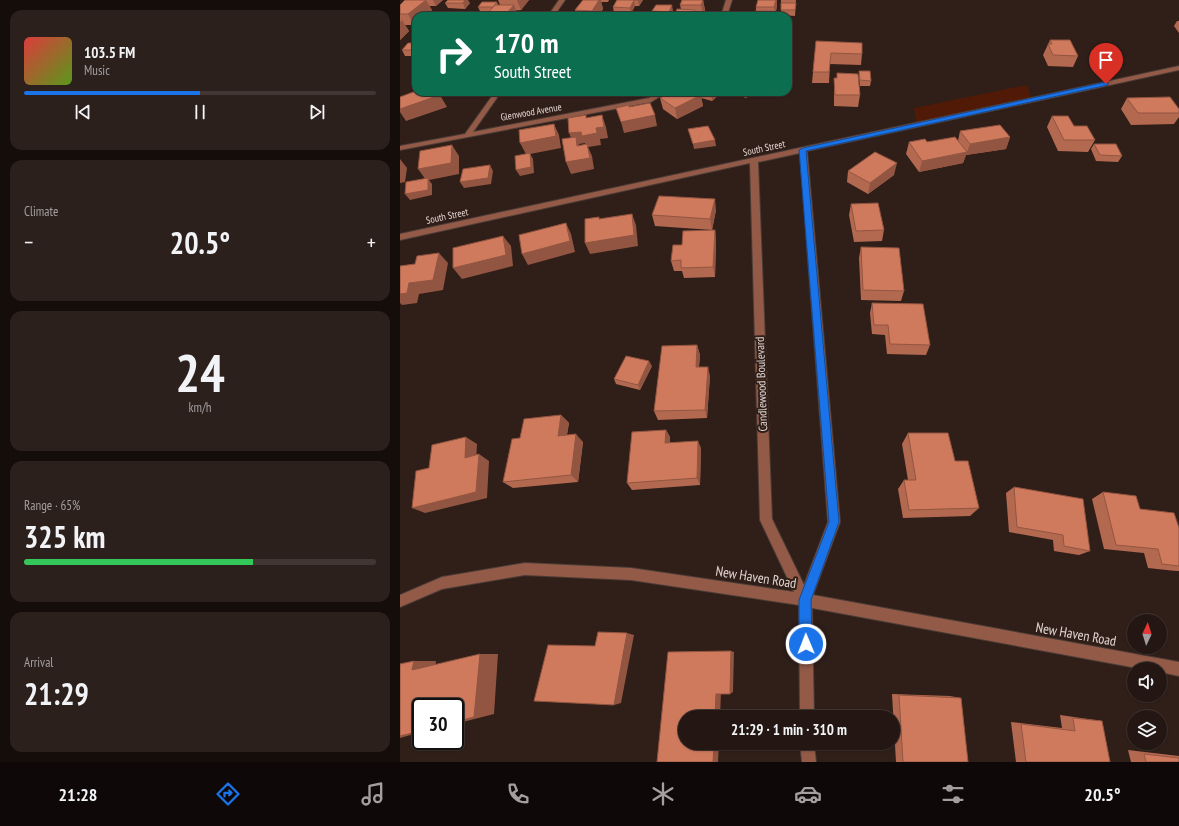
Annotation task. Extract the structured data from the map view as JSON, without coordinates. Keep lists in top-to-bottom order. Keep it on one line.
{"streets":{"street":["Glenwood Avenue","South Street","Candlewood Boulevard","New Haven Road"]},"crossings":[["South Street","Candlewood Boulevard"],["Candlewood Boulevard","New Haven Road"]],"north":"top","page":{"turn":["170 m","South Street"],"song":["103.5 FM","Music"],"tile":["Climate",["24","km/h"],["Range · 65%","325 km"],["Arrival","21:29"]],"heat":["−","20.5°","+"],"limit":"30","trip":"21:29 · 1 min · 310 m","tabs":["21:28","20.5°"]}}
